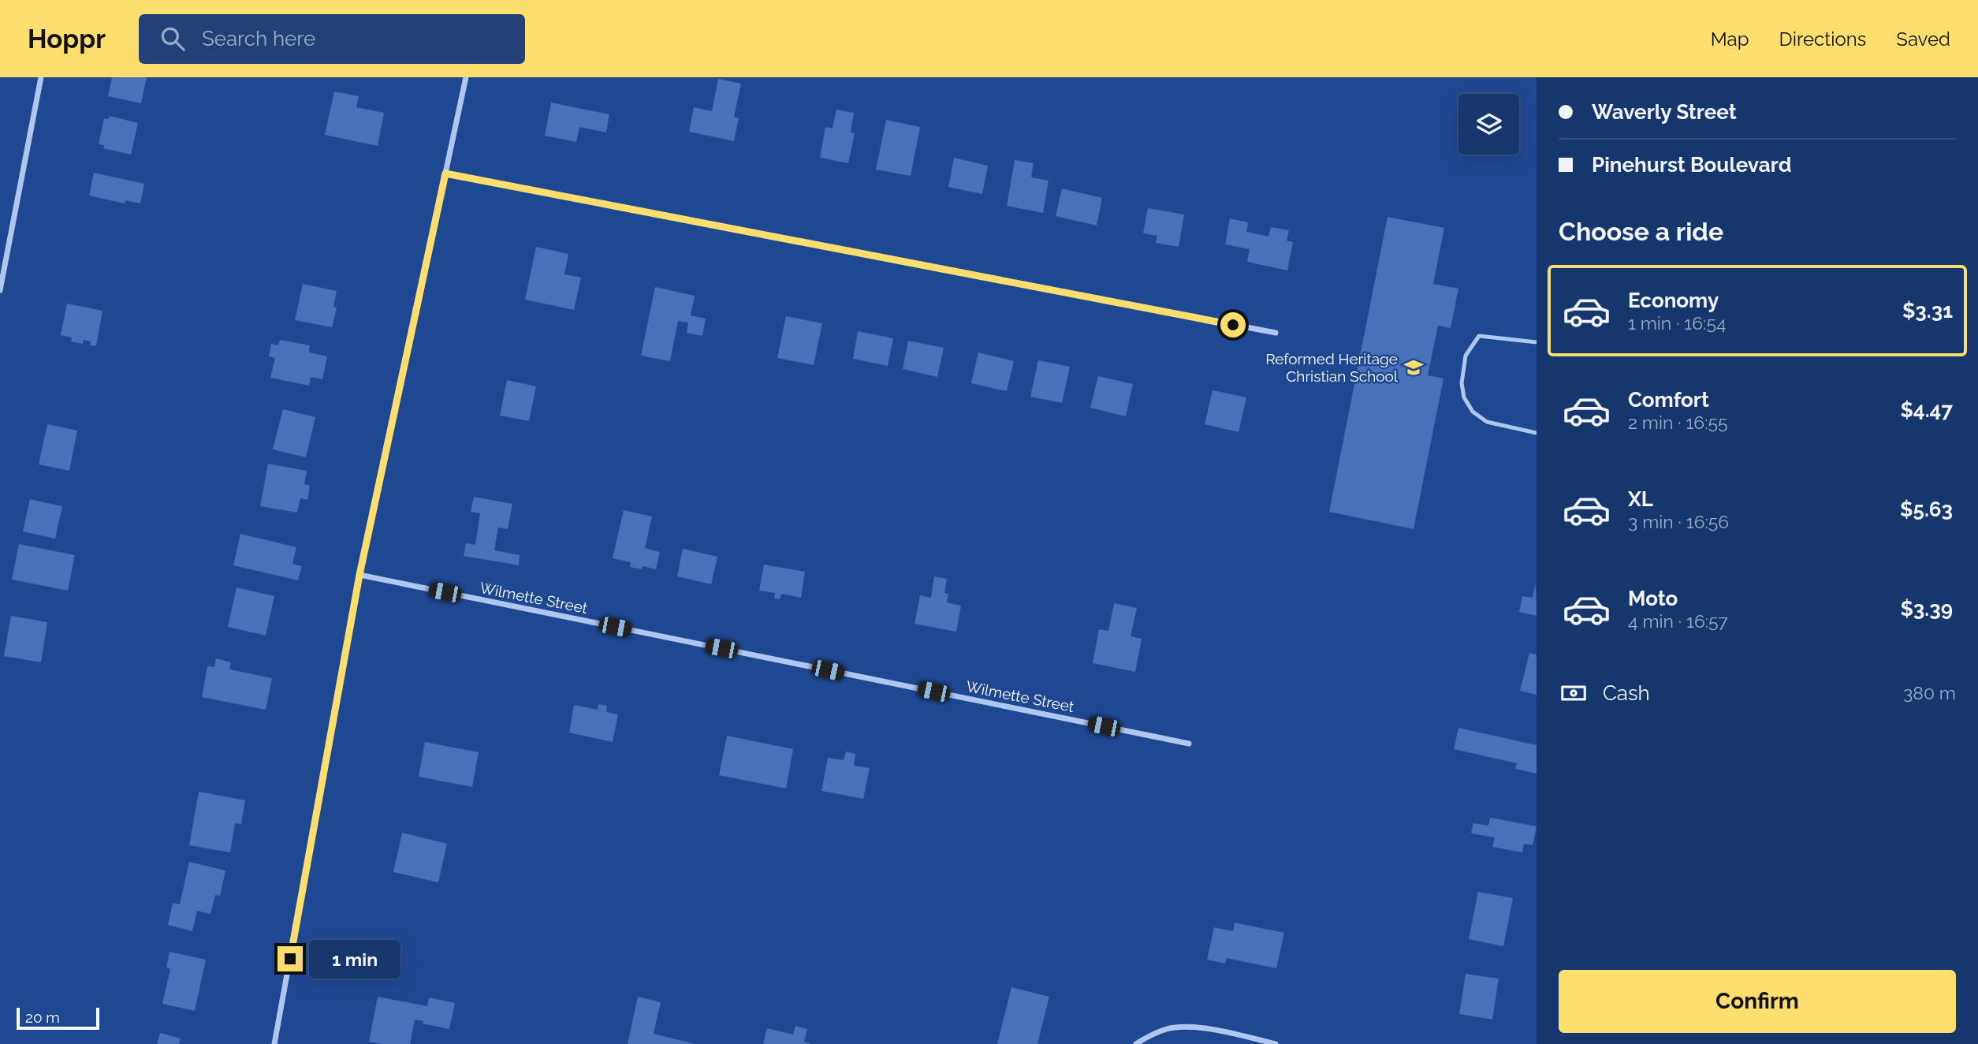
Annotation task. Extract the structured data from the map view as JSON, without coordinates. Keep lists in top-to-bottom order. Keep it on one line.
{"streets":{"street":["Wilmette Street"]},"places":{"school or university":["Reformed Heritage Christian School"]},"scale_bar":"20 m","page":{"header":"Hoppr","search":"Search here","nav":["Map","Directions","Saved"],"banner":["Waverly Street","Pinehurst Boulevard"],"heading":"Choose a ride","list":[{"name":"Economy","note":"1 min · 16:54","value":"$3.31"},{"name":"Comfort","note":"2 min · 16:55","value":"$4.47"},{"name":"XL","note":"3 min · 16:56","value":"$5.63"},{"name":"Moto","note":"4 min · 16:57","value":"$3.39"}],"pay":["Cash","380 m"],"bubble":"1 min","buttons":"Confirm","scale":"20 m"}}
